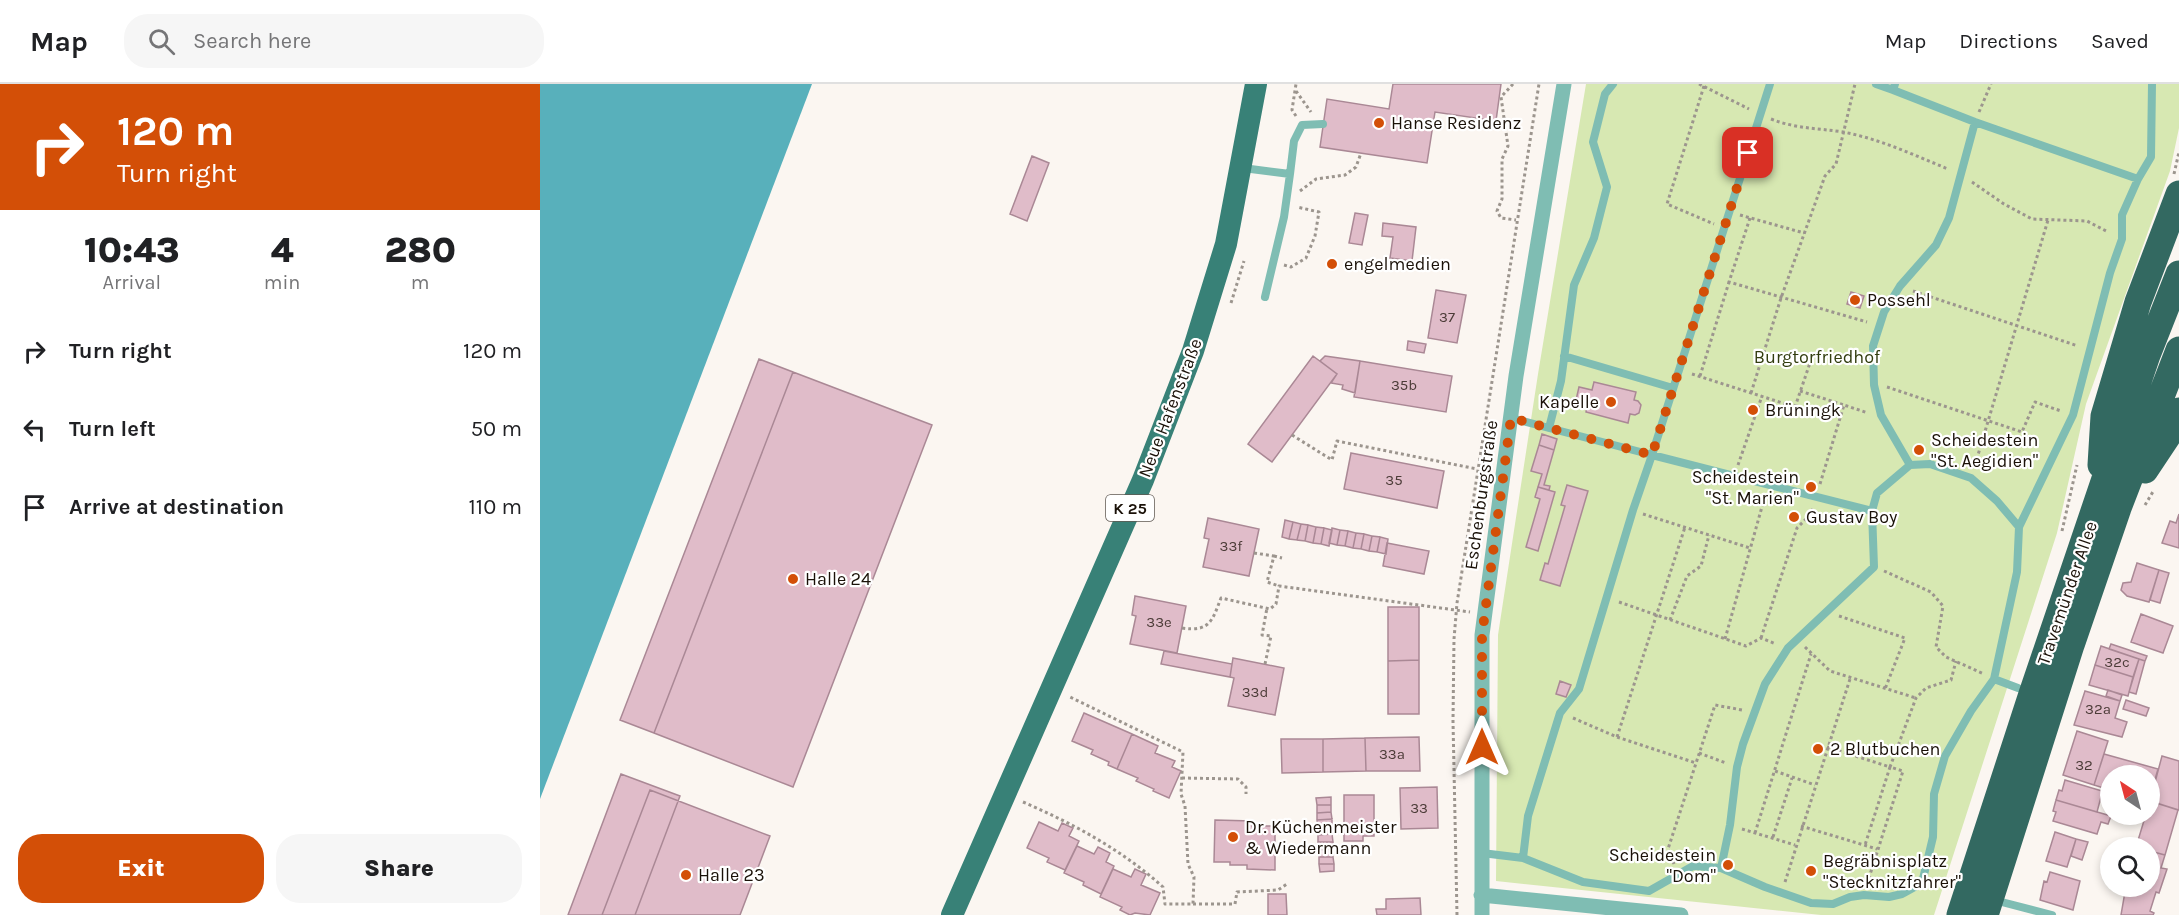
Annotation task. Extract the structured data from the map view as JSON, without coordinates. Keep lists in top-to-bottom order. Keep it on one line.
{"streets":{"highway":["Travemünder Allee"],"main road":["Neue Hafenstraße","K 25"],"street":["Eschenburgstraße"]},"parks":["Burgtorfriedhof"],"places":["Hanse Residenz","engelmedien","Possehl","Kapelle","Brüningk","Scheidestein \"St. Aegidien\"","Scheidestein \"St. Marien\"","Gustav Boy","Halle 24","2 Blutbuchen","Dr. Küchenmeister & Wiedermann","Scheidestein \"Dom\"","Begräbnisplatz \"Stecknitzfahrer\"","Halle 23"],"house_numbers":["37","35b","35","33f","33e","32c","33d","32a","33a","32","33"],"north":"top left","page":{"header":"Map","search":"Search here","nav":["Map","Directions","Saved"],"turn":["120 m","Turn right"],"eta":["10:43","Arrival","4","min","280","m"],"list":[{"name":"Turn right","value":"120 m"},{"name":"Turn left","value":"50 m"},{"name":"Arrive at destination","value":"110 m"}],"buttons":["Exit","Share"]}}
